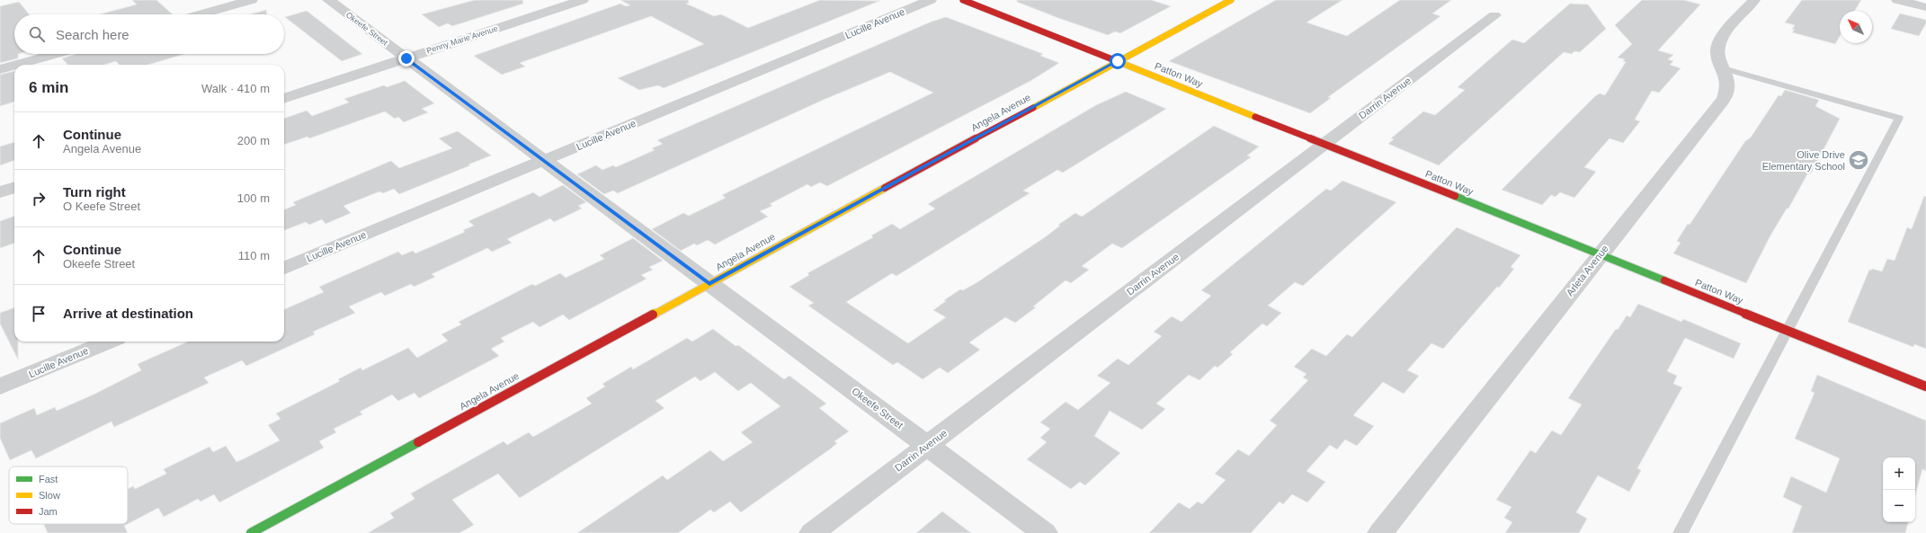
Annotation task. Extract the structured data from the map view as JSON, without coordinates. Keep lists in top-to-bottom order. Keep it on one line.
{"streets":{"street":["Lucille Avenue","Okeefe Street","Penny Marie Avenue","Patton Way","Darrin Avenue","Angela Avenue","Arleta Avenue"]},"crossings":[["Lucille Avenue","Okeefe Street"],["Okeefe Street","Penny Marie Avenue"],["Okeefe Street","Darrin Avenue"],["Okeefe Street","Angela Avenue"],["Patton Way","Darrin Avenue"],["Patton Way","Angela Avenue"],["Patton Way","Arleta Avenue"]],"places":{"school or university":["Olive Drive Elementary School"]},"legend":["Fast","Slow","Jam"],"north":"top left","page":{"search":"Search here","heading":["6 min","Walk · 410 m"],"list":[["Continue","Angela Avenue","200 m"],["Turn right","O Keefe Street","100 m"],["Continue","Okeefe Street","110 m"],"Arrive at destination"],"map_buttons":["+","−"]}}
